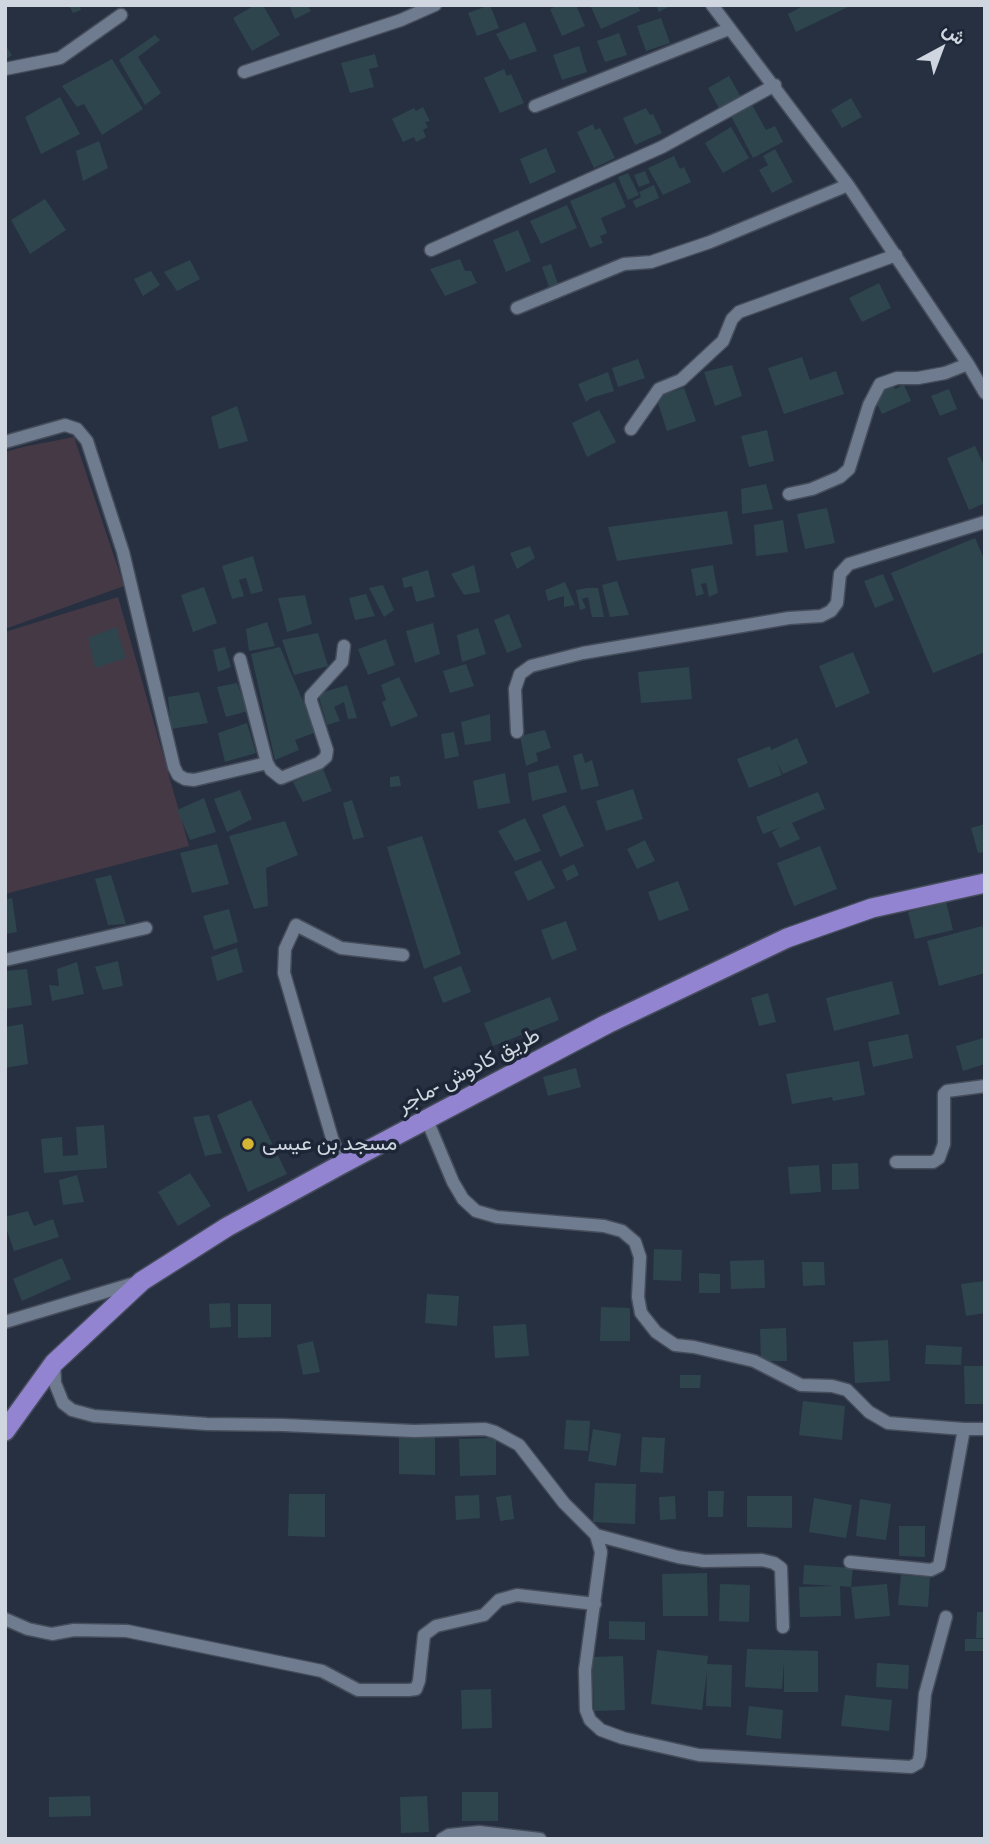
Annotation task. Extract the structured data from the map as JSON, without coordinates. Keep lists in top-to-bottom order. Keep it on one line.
{"streets":{"highway":["طريق كادوش -ماجر"]},"places":["مسجد بن عيسى"],"north":"top right"}
